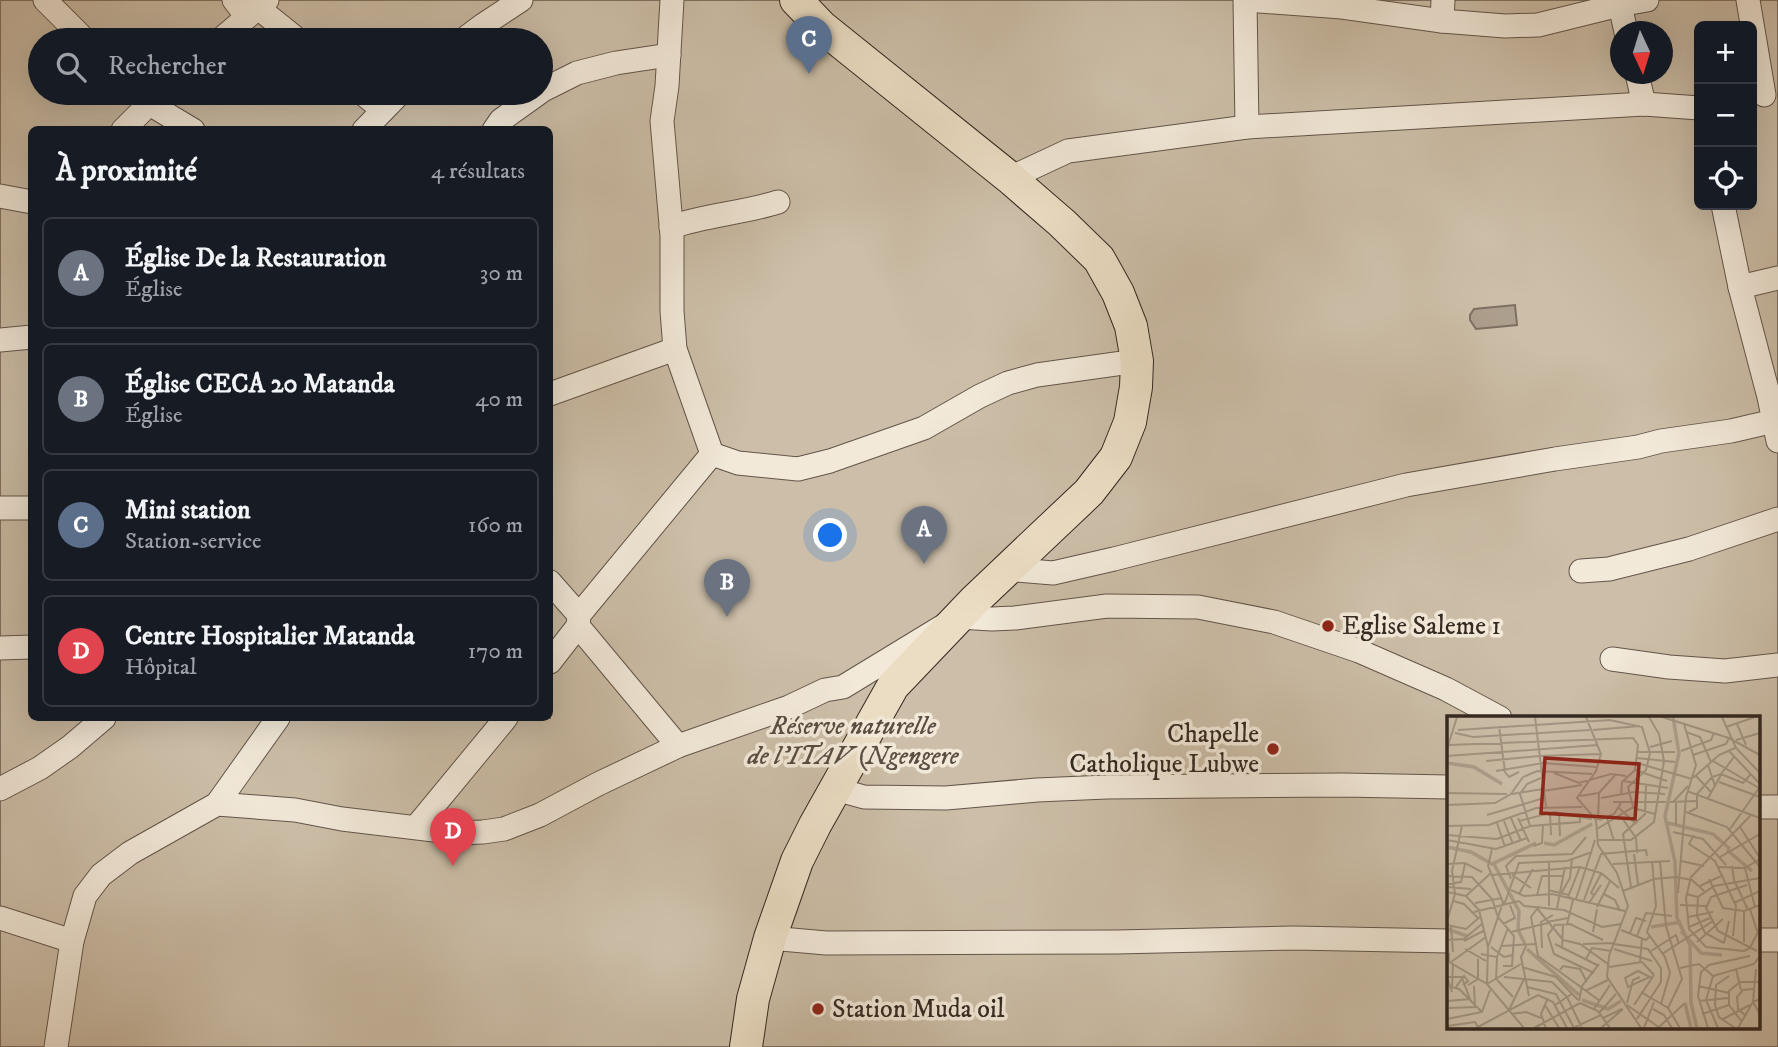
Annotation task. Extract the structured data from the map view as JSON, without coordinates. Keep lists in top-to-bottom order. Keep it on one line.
{"parks":["Réserve naturelle de l'ITAV (Ngengere"],"places":["Eglise Saleme 1","Chapelle Catholique Lubwe","Station Muda oil"],"north":"bottom","page":{"pins":["C","A","B","D"],"map_buttons":["+","−"],"search":"Rechercher","heading":["À proximité","4 résultats"],"list":[{"mark":"A","name":"Église De la Restauration","note":"Église","value":"30 m"},{"mark":"B","name":"Église CECA 20 Matanda","note":"Église","value":"40 m"},{"mark":"C","name":"Mini station","note":"Station-service","value":"160 m"},{"mark":"D","name":"Centre Hospitalier Matanda","note":"Hôpital","value":"170 m"}]}}
